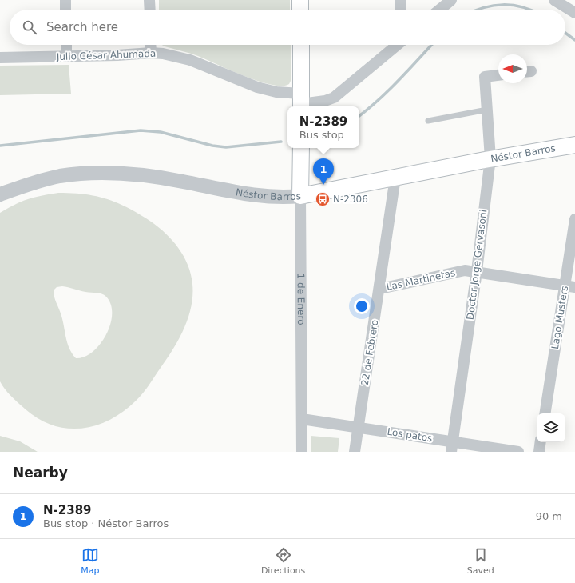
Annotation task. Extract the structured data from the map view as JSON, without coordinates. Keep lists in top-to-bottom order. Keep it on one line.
{"streets":{"main road":["Néstor Barros","1 de Enero"],"street":["Julio César Ahumada","Doctor Jorge Gervasoni","Las Martinetas","Lago Musters","22 de Febrero","Los patos"]},"crossings":[["Néstor Barros","Doctor Jorge Gervasoni"],["Néstor Barros","1 de Enero"],["Néstor Barros","22 de Febrero"],["Doctor Jorge Gervasoni","Las Martinetas"],["Doctor Jorge Gervasoni","Los patos"],["Las Martinetas","Lago Musters"],["Las Martinetas","22 de Febrero"],["1 de Enero","Los patos"],["22 de Febrero","Los patos"]],"places":{"bus stop":["N-2306"]},"north":"left","page":{"search":"Search here","popup":["N-2389","Bus stop"],"pins":"1","heading":"Nearby","list":[{"mark":"1","name":"N-2389","note":"Bus stop · Néstor Barros","value":"90 m"}],"nav":["Map","Directions","Saved"]}}
